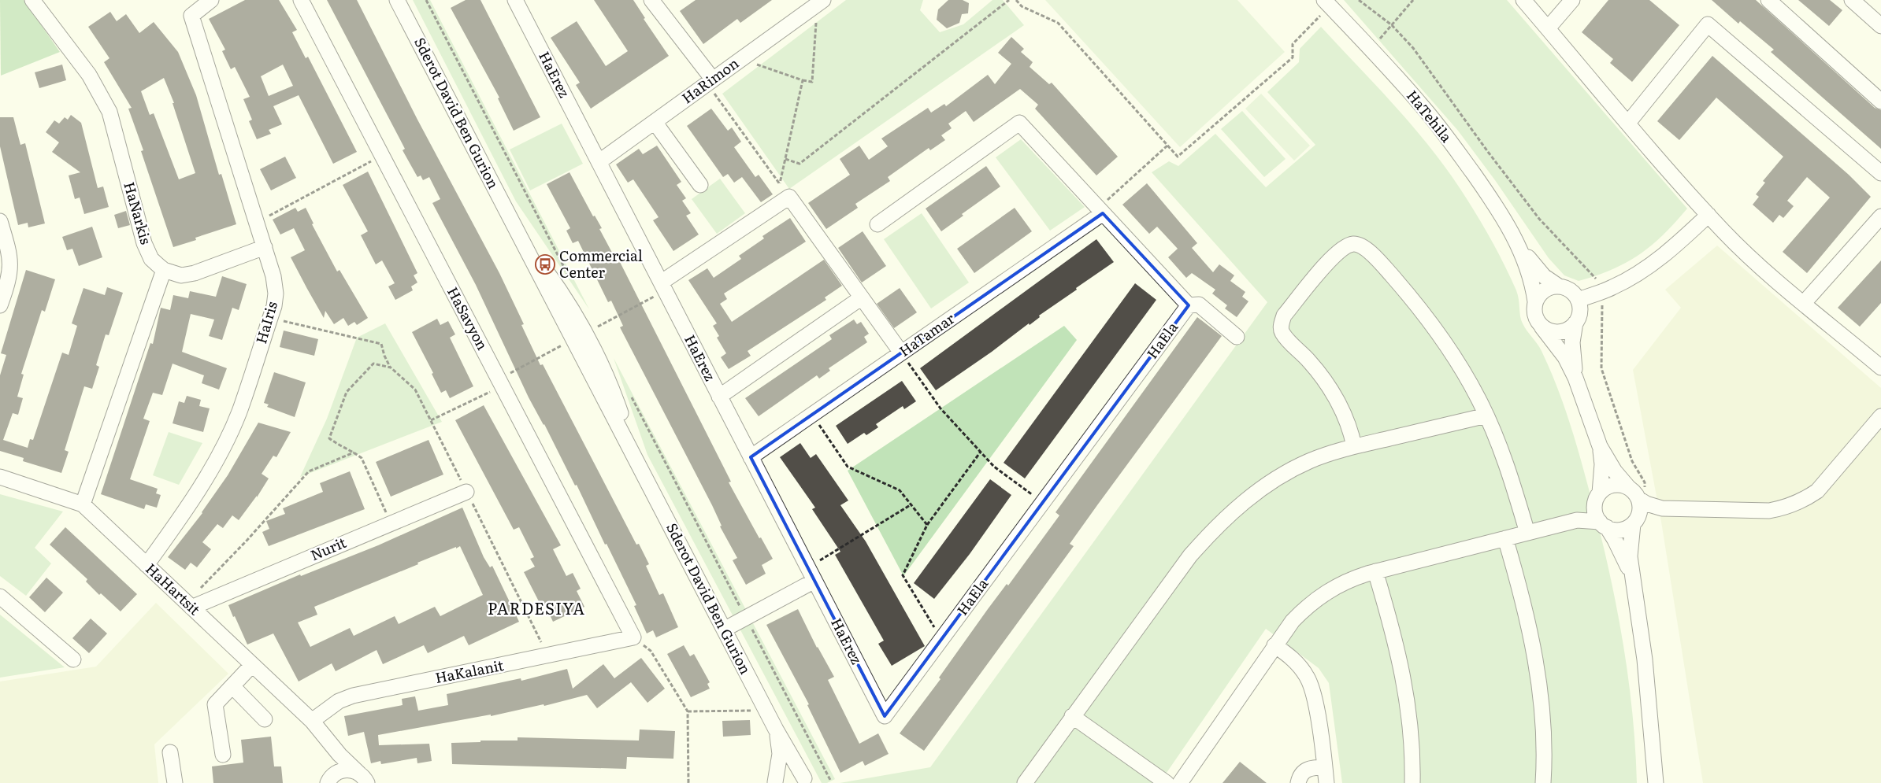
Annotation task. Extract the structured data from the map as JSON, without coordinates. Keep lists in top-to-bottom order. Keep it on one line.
{"streets":{"street":["HaErez","HaRimon","Sderot David Ben Gurion","HaTehila","HaNarkis","HaSavyon","HaIris","HaTamar","HaEla","Nurit","HaHartsit","HaKalanit"]},"crossings":[["HaErez","HaRimon"],["HaErez","HaTamar"],["HaErez","HaEla"],["HaSavyon","HaKalanit"],["HaIris","HaHartsit"],["Nurit","HaHartsit"],["HaHartsit","HaKalanit"]],"districts":["PARDESIYA"],"places":{"bus stop":["Commercial Center"]}}
